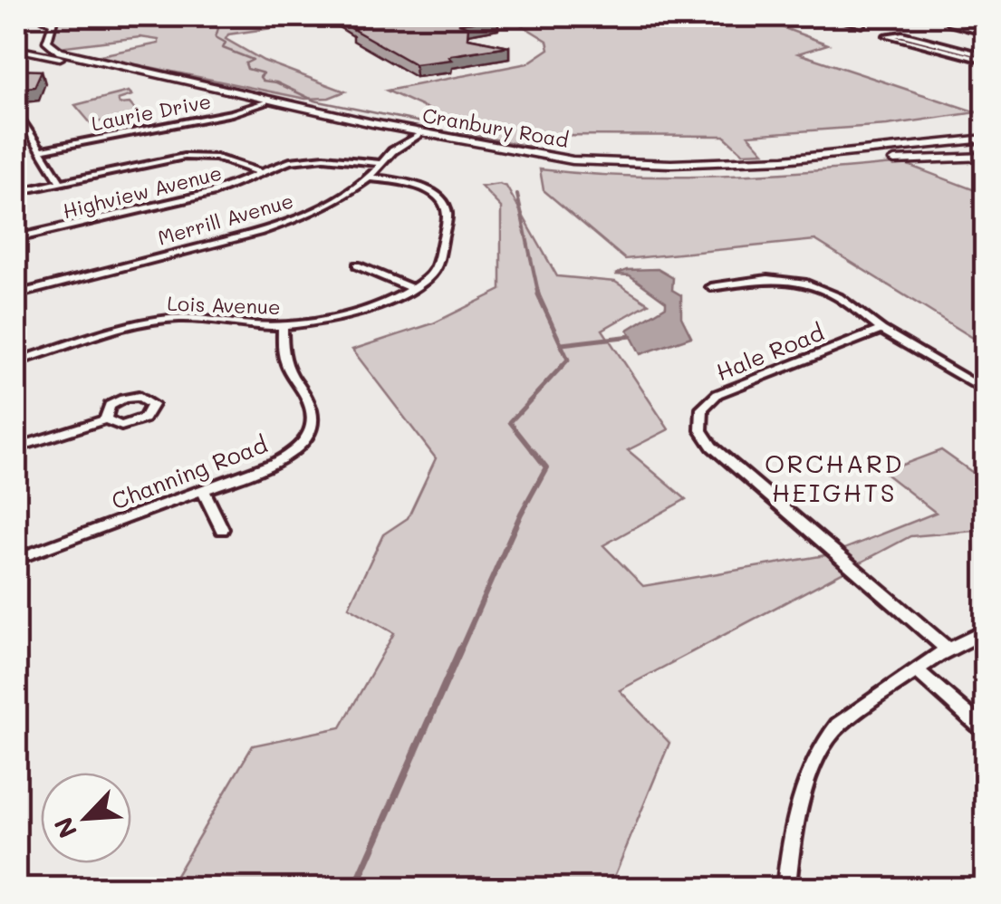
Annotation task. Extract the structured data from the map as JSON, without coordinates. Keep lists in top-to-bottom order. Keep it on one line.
{"streets":{"main road":["Cranbury Road"],"street":["Laurie Drive","Highview Avenue","Merrill Avenue","Lois Avenue","Hale Road","Channing Road"]},"crossings":[["Laurie Drive","Cranbury Road"],["Cranbury Road","Merrill Avenue"],["Highview Avenue","Merrill Avenue"],["Merrill Avenue","Lois Avenue"],["Lois Avenue","Channing Road"]],"districts":["ORCHARD HEIGHTS"],"north":"bottom left"}
